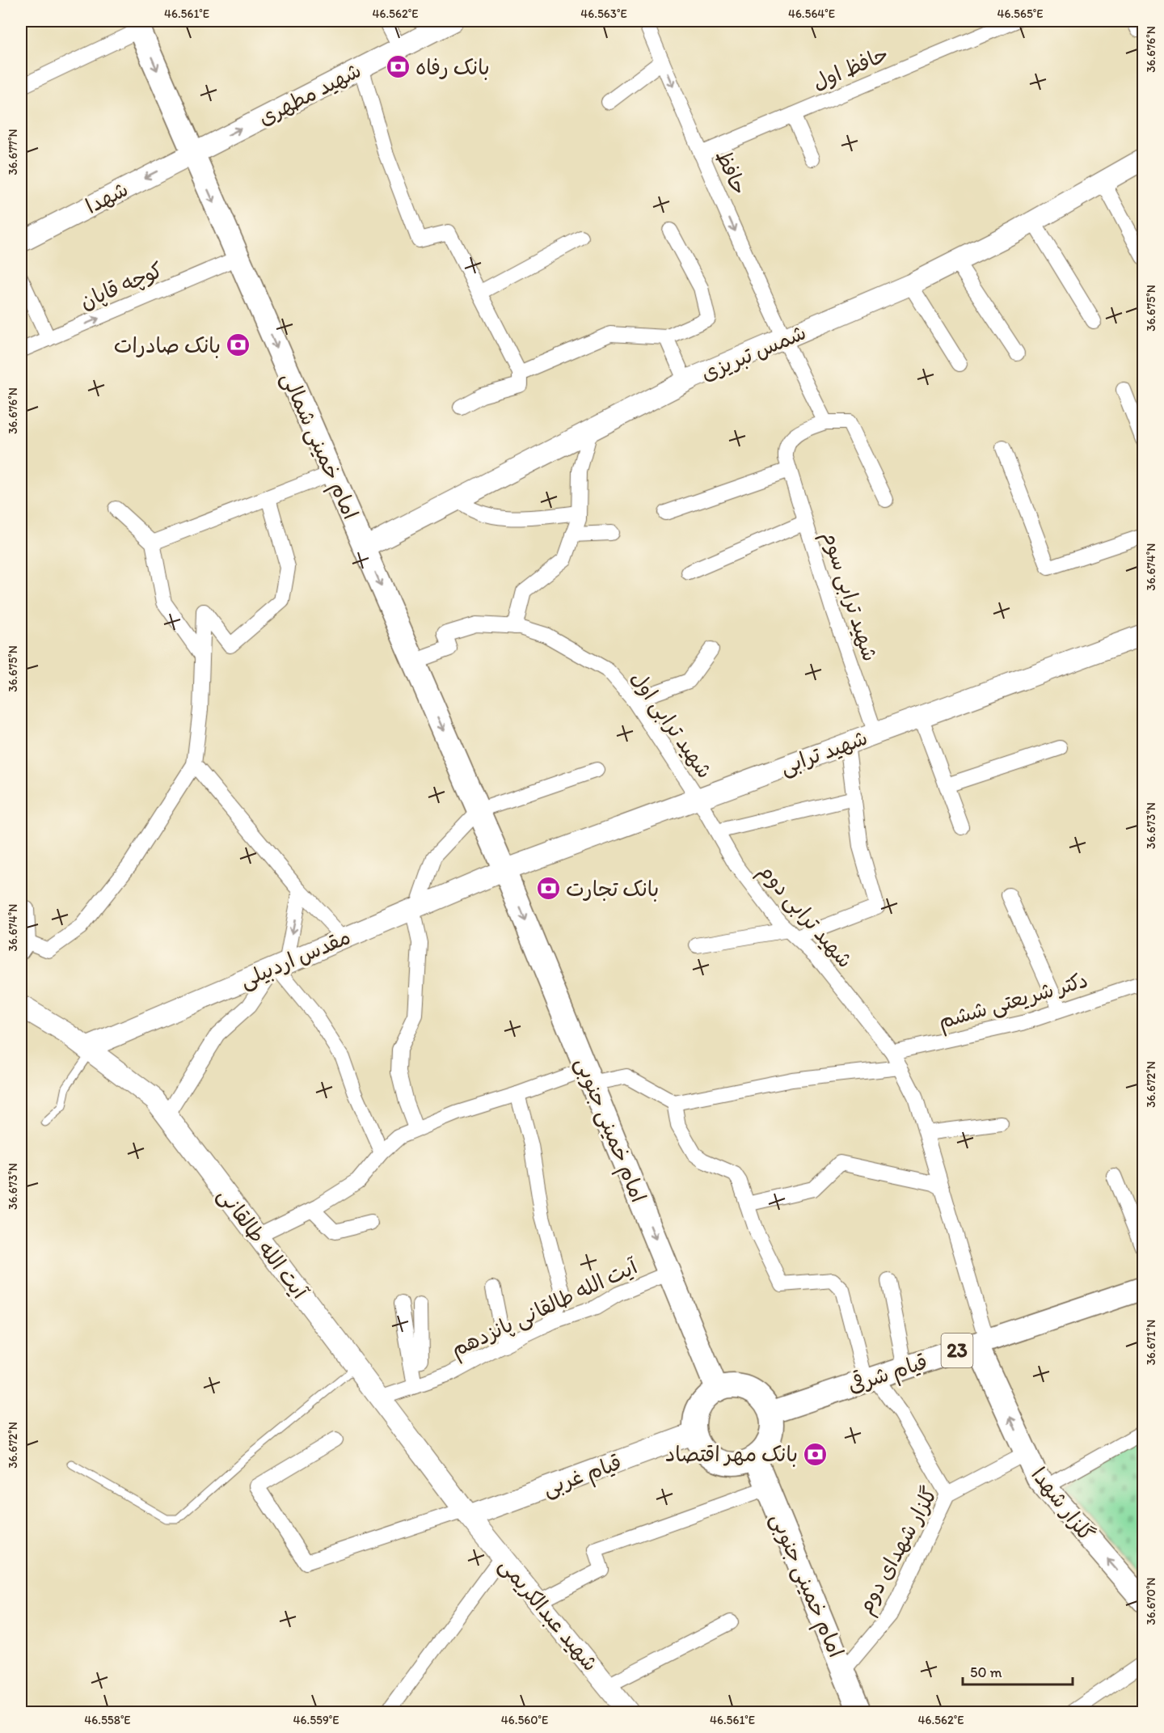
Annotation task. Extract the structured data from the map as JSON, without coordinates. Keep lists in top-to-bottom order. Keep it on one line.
{"streets":{"main road":["امام خمینی شمالی","امام خمینی جنوبی","23","قیام شرقی","گلزار شهدا"],"street":["حافظ اول","شهید مطهری","حافظ","شهدا","کوچه قاپان","شمس تبریزی","شهید ترابی سوم","شهید ترابی اول","شهید ترابی","شهید ترابی دوم","مقدس اردبیلی","دکتر شریعتی ششم","آیت الله طالقانی","آیت الله طالقانی پانزدهم","قیام غربی","گلزار شهدای دوم","شهید عبدالکریمی"]},"crossings":[["حافظ اول","حافظ"],["شهید مطهری","شهدا"],["شهید مطهری","امام خمینی شمالی"],["حافظ","شمس تبریزی"],["حافظ","شهید ترابی سوم"],["شهدا","امام خمینی شمالی"],["کوچه قاپان","امام خمینی شمالی"],["شمس تبریزی","امام خمینی شمالی"],["امام خمینی شمالی","شهید ترابی اول"],["امام خمینی شمالی","شهید ترابی"],["امام خمینی شمالی","مقدس اردبیلی"],["امام خمینی شمالی","امام خمینی جنوبی"],["شهید ترابی سوم","شهید ترابی"],["شهید ترابی اول","شهید ترابی"],["شهید ترابی اول","شهید ترابی دوم"],["شهید ترابی","شهید ترابی دوم"],["شهید ترابی","مقدس اردبیلی"],["شهید ترابی","امام خمینی جنوبی"],["شهید ترابی دوم","دکتر شریعتی ششم"],["شهید ترابی دوم","قیام شرقی"],["شهید ترابی دوم","گلزار شهدا"],["مقدس اردبیلی","امام خمینی جنوبی"],["مقدس اردبیلی","آیت الله طالقانی"],["امام خمینی جنوبی","آیت الله طالقانی پانزدهم"],["امام خمینی جنوبی","قیام شرقی"],["امام خمینی جنوبی","قیام غربی"],["امام خمینی جنوبی","گلزار شهدای دوم"],["آیت الله طالقانی","آیت الله طالقانی پانزدهم"],["آیت الله طالقانی","قیام غربی"],["آیت الله طالقانی","شهید عبدالکریمی"],["قیام شرقی","قیام غربی"],["قیام شرقی","گلزار شهدا"],["قیام غربی","شهید عبدالکریمی"],["گلزار شهدا","گلزار شهدای دوم"]],"one_way":["شهید مطهری","کوچه قاپان","امام خمینی شمالی","امام خمینی جنوبی","گلزار شهدا"],"places":{"bank":["بانک رفاه","بانک صادرات","بانک تجارت","بانک مهر اقتصاد"]},"scale_bar":"50 m","coordinates":["46.561°E","46.562°E","46.563°E","46.564°E","46.565°E","36.676°N","36.677°N","36.675°N","36.674°N","36.673°N","36.672°N","36.671°N","36.670°N","46.558°E","46.559°E","46.560°E"]}
